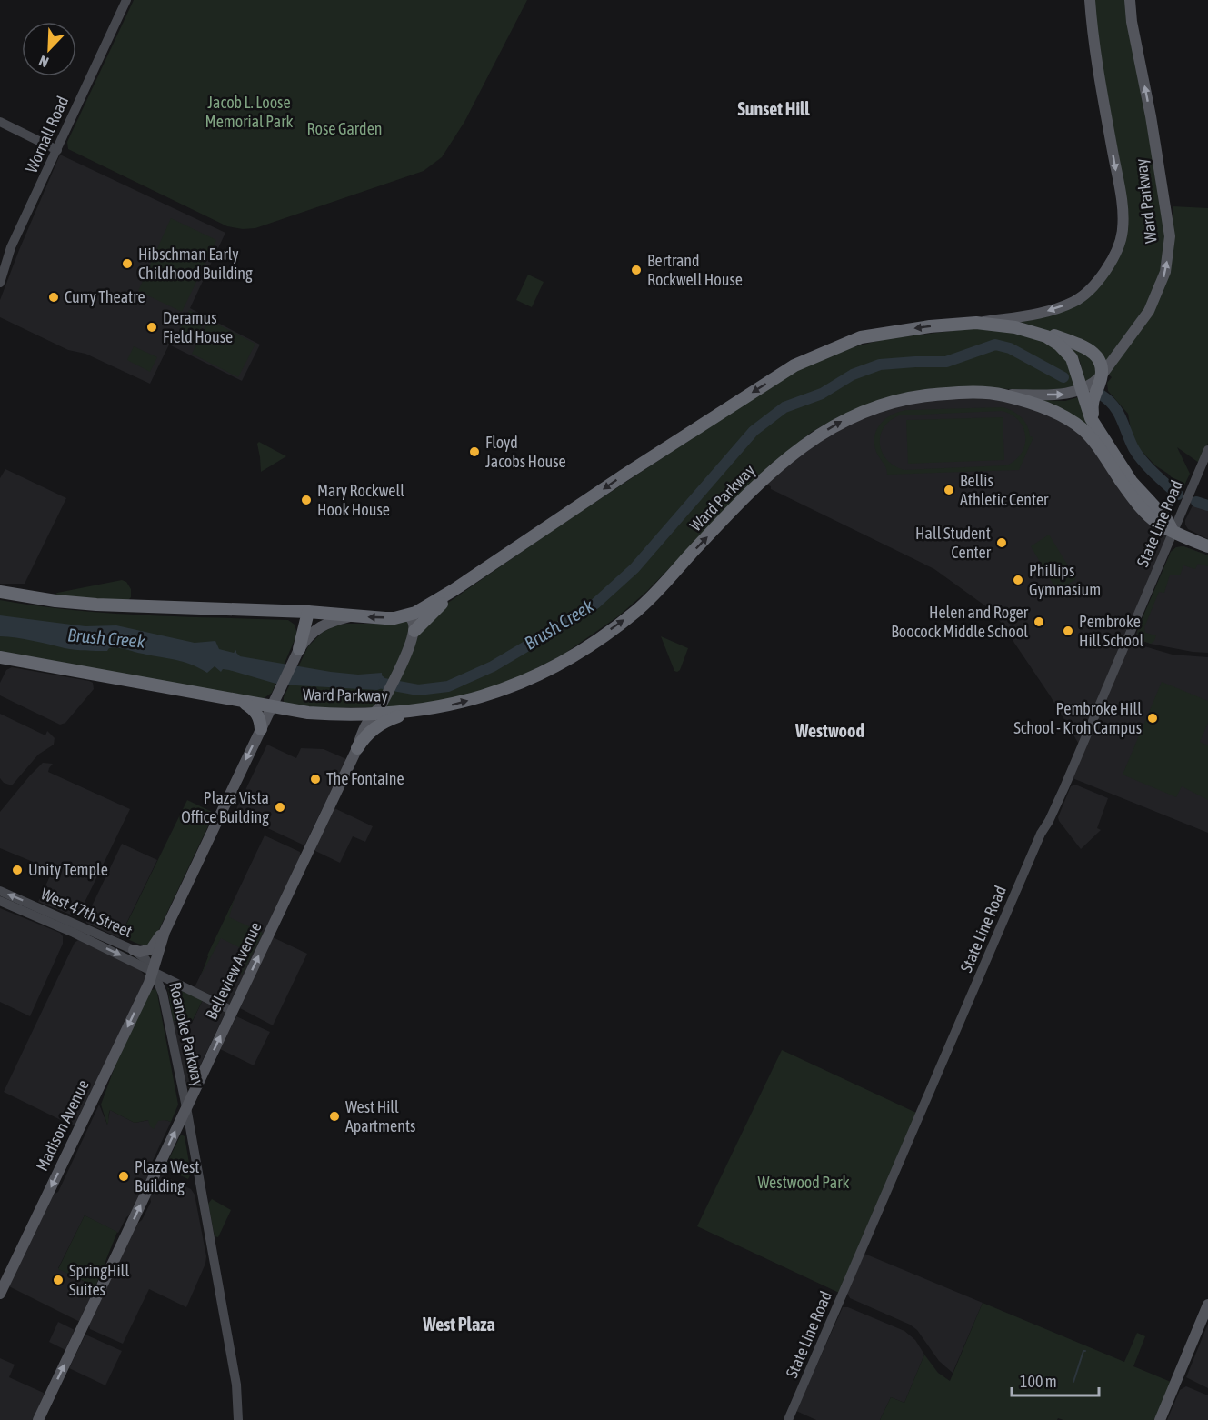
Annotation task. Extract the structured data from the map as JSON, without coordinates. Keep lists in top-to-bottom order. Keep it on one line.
{"streets":{"highway":["Ward Parkway"],"main road":["Belleview Avenue","Roanoke Parkway","Madison Avenue"],"street":["Wornall Road","State Line Road","West 47th Street"]},"crossings":[["Ward Parkway","Belleview Avenue"],["Ward Parkway","Roanoke Parkway"],["West 47th Street","Belleview Avenue"],["West 47th Street","Roanoke Parkway"],["West 47th Street","Madison Avenue"],["Belleview Avenue","Roanoke Parkway"],["Roanoke Parkway","Madison Avenue"]],"one_way":["Belleview Avenue","Madison Avenue"],"districts":["Sunset Hill","Westwood","West Plaza"],"water":["Brush Creek"],"parks":["Jacob L. Loose Memorial Park","Rose Garden","Westwood Park"],"places":["Hibschman Early Childhood Building","Bertrand Rockwell House","Curry Theatre","Deramus Field House","Floyd Jacobs House","Bellis Athletic Center","Mary Rockwell Hook House","Hall Student Center","Phillips Gymnasium","Helen and Roger Boocock Middle School","Pembroke Hill School","Pembroke Hill School - Kroh Campus","The Fontaine","Plaza Vista Office Building","Unity Temple","West Hill Apartments","Plaza West Building","SpringHill Suites"],"scale_bar":"100 m","north":"bottom left"}
